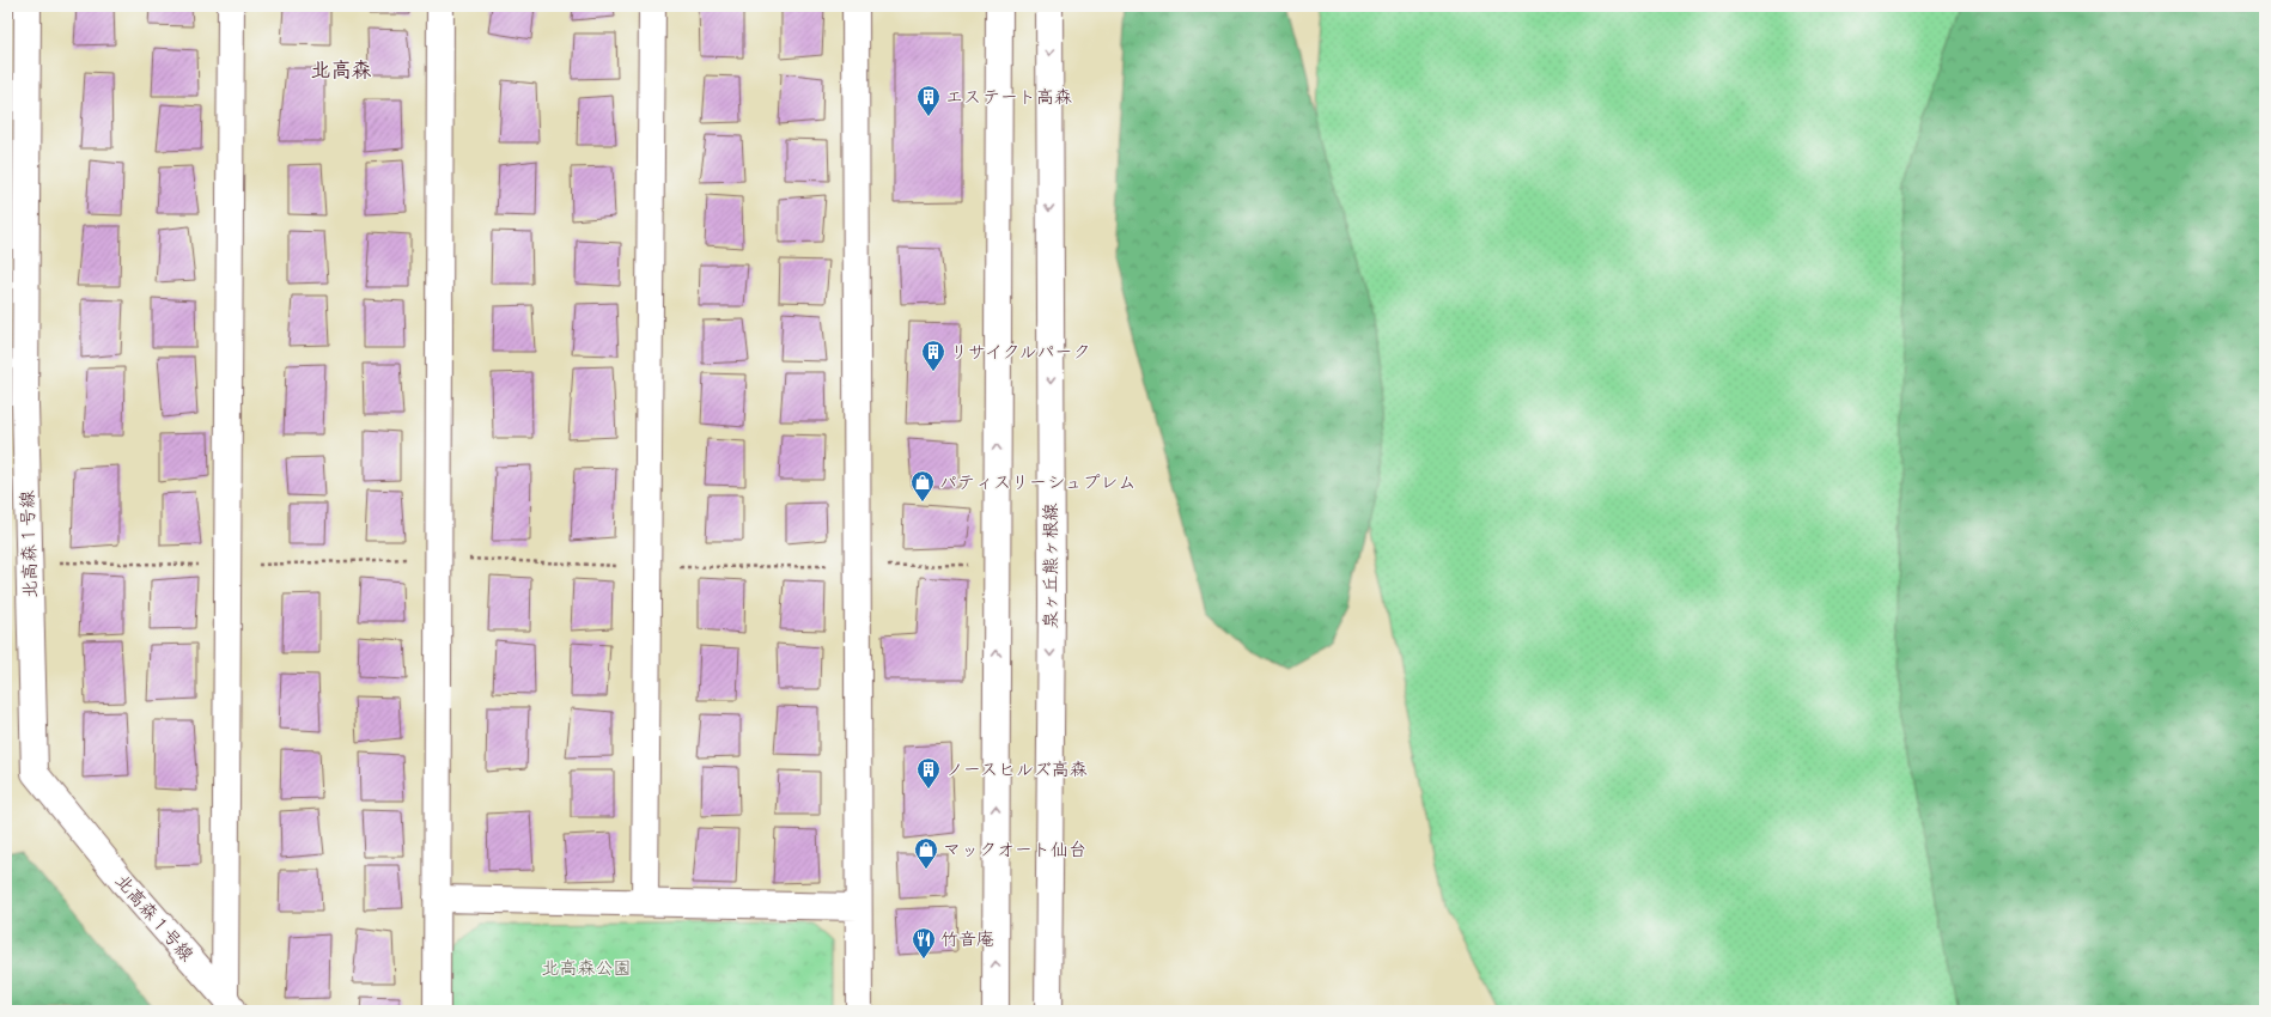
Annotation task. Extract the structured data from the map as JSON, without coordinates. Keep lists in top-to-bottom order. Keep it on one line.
{"streets":{"street":["北高森１号線","泉ヶ丘熊ヶ根線"]},"districts":["北高森"],"parks":["北高森公園"],"places":{"building":["エステート高森","リサイクルパーク","ノースヒルズ高森"],"shop":["パティスリーシュプレム","マックオート仙台"],"restaurant":["竹音庵"]}}
